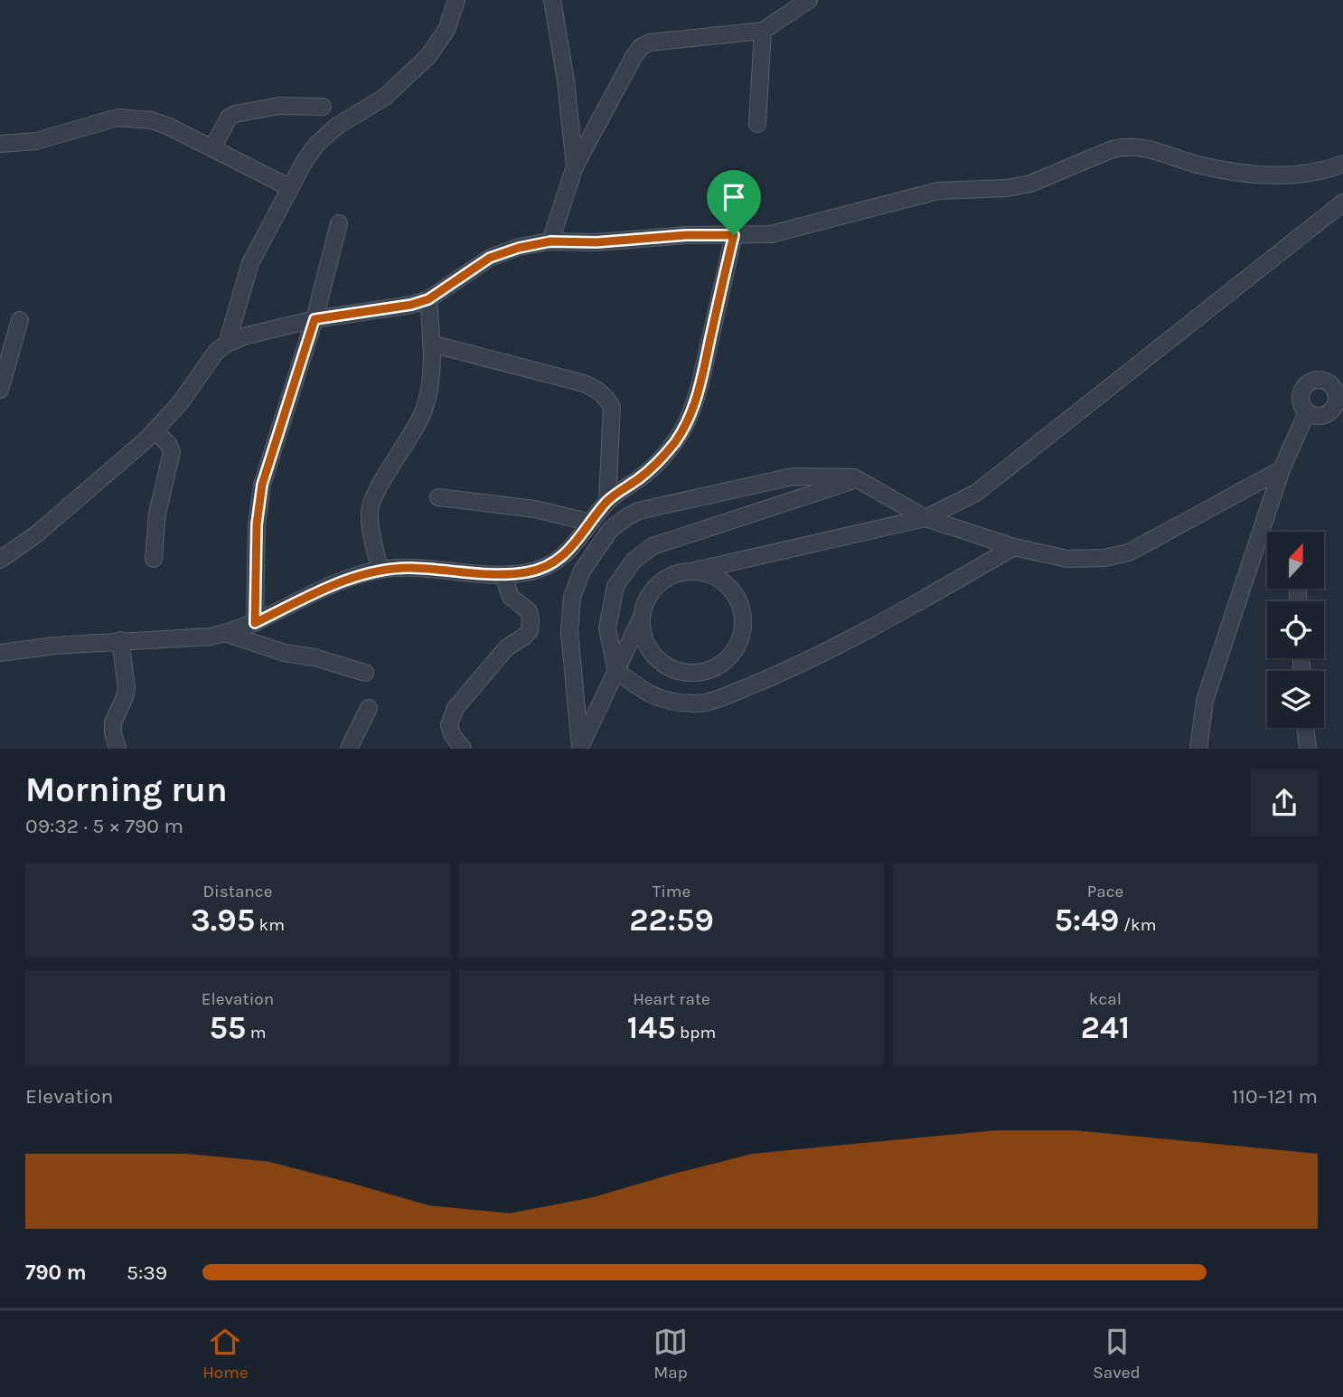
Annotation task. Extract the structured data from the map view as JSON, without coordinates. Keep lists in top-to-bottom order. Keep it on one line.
{"north":"top","page":{"heading":["Morning run","09:32 · 5 × 790 m"],"stats":[["Distance","3.95 km"],["Time","22:59"],["Pace","5:49 /km"],["Elevation","55 m"],["Heart rate","145 bpm"],["kcal","241"]],"chart":["Elevation","110–121 m"],"list":[{"name":"790 m","note":"5:39"}],"tabs":["Home","Map","Saved"]}}
